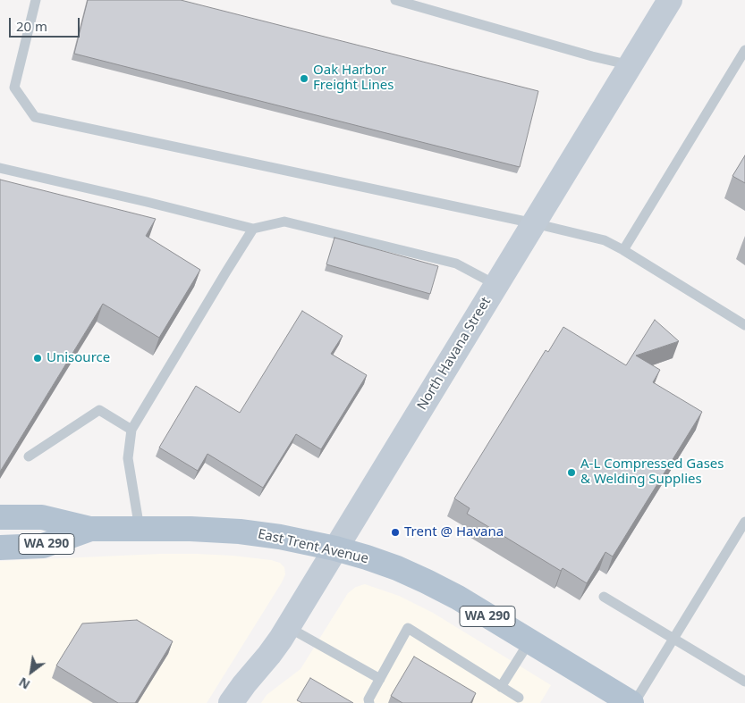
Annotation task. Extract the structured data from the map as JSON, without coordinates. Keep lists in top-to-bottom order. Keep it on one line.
{"streets":{"main road":["WA 290","East Trent Avenue"],"street":["North Havana Street"]},"crossings":[["North Havana Street","East Trent Avenue"]],"places":["Oak Harbor Freight Lines","Unisource","A-L Compressed Gases & Welding Supplies","Trent @ Havana"],"scale_bar":"20 m","north":"bottom left"}
